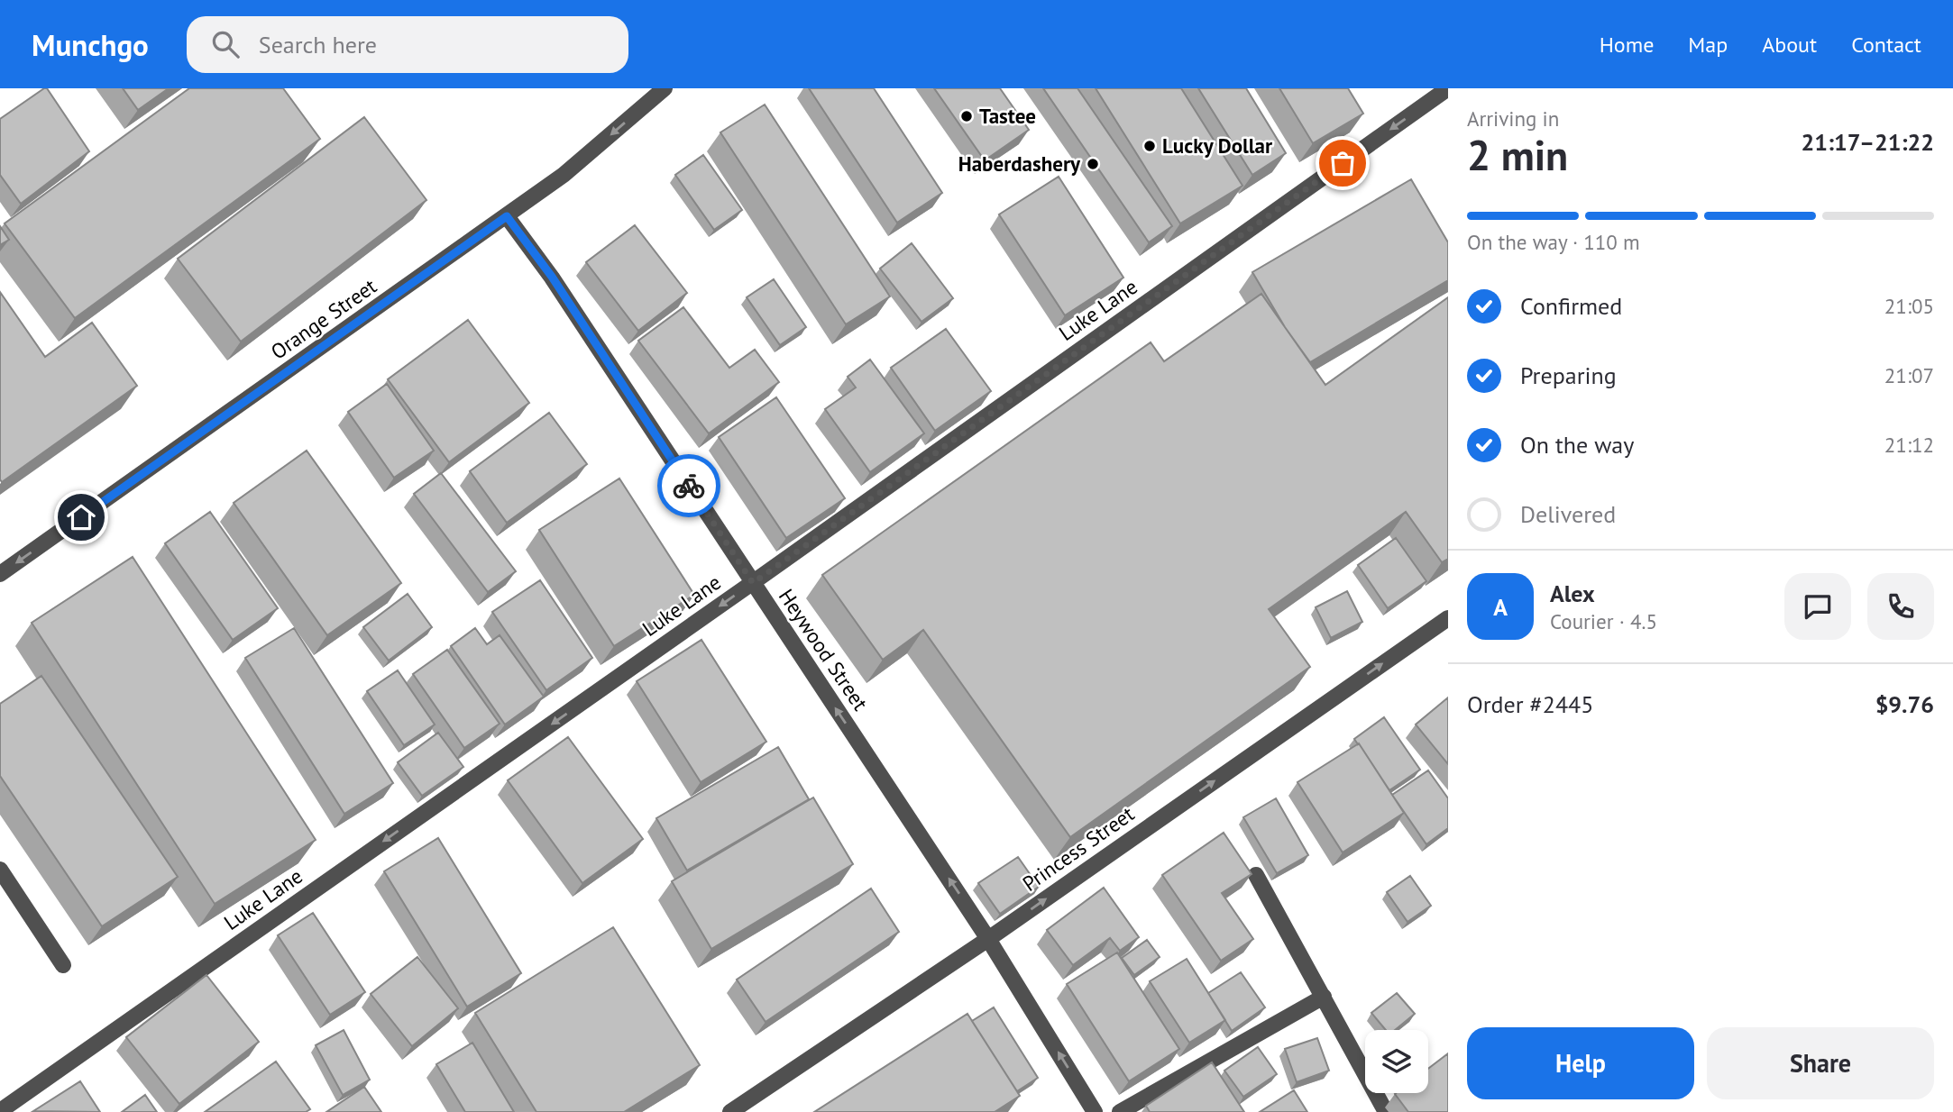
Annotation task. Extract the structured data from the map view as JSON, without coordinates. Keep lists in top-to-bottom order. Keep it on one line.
{"streets":{"street":["Luke Lane","Orange Street","Heywood Street","Princess Street"]},"crossings":[["Luke Lane","Heywood Street"],["Orange Street","Heywood Street"],["Heywood Street","Princess Street"]],"one_way":["Luke Lane","Orange Street","Heywood Street","Princess Street"],"places":["Tastee","Lucky Dollar","Haberdashery"],"page":{"header":"Munchgo","search":"Search here","nav":["Home","Map","About","Contact"],"heading":["2 min","Arriving in","21:17–21:22"],"panel":["Alex","Courier · 4.5","Order #2445","$9.76"],"bar":"On the way · 110 m","list":[["Confirmed","21:05"],["Preparing","21:07"],["On the way","21:12"],"Delivered"],"round":"A","buttons":["Help","Share"]}}
